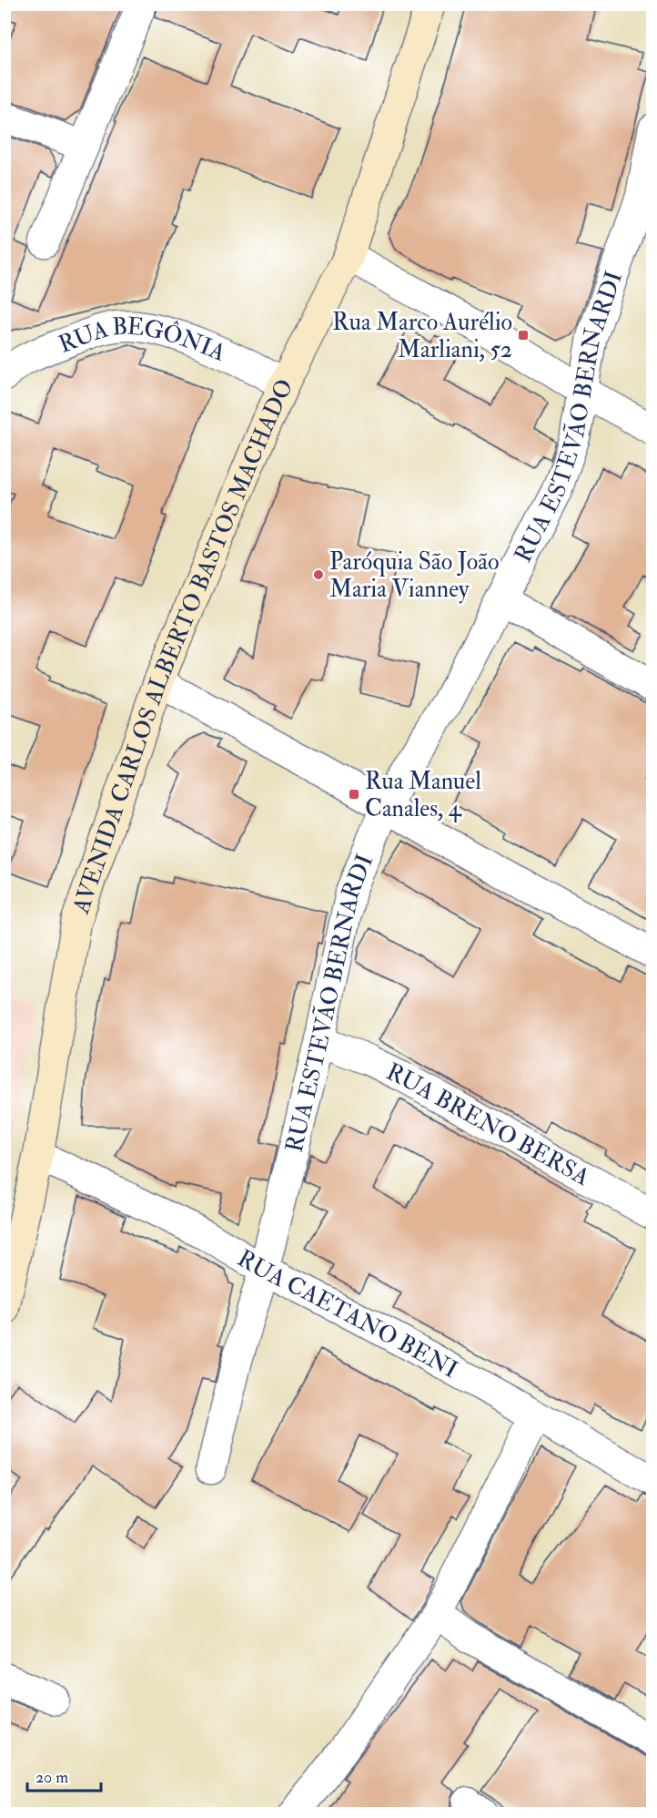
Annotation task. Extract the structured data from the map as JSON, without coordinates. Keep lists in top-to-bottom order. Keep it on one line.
{"streets":{"street":["RUA BEGÔNIA","RUA ESTEVÃO BERNARDI","AVENIDA CARLOS ALBERTO BASTOS MACHADO","RUA BRENO BERSA","RUA CAETANO BENI"]},"crossings":[["RUA BEGÔNIA","AVENIDA CARLOS ALBERTO BASTOS MACHADO"],["RUA ESTEVÃO BERNARDI","RUA BRENO BERSA"],["RUA ESTEVÃO BERNARDI","RUA CAETANO BENI"],["AVENIDA CARLOS ALBERTO BASTOS MACHADO","RUA CAETANO BENI"]],"places":{"transit":["Rua Marco Aurélio Marliani, 52","Rua Manuel Canales, 4"],"other":["Paróquia São João Maria Vianney"]},"scale_bar":"20 m"}
